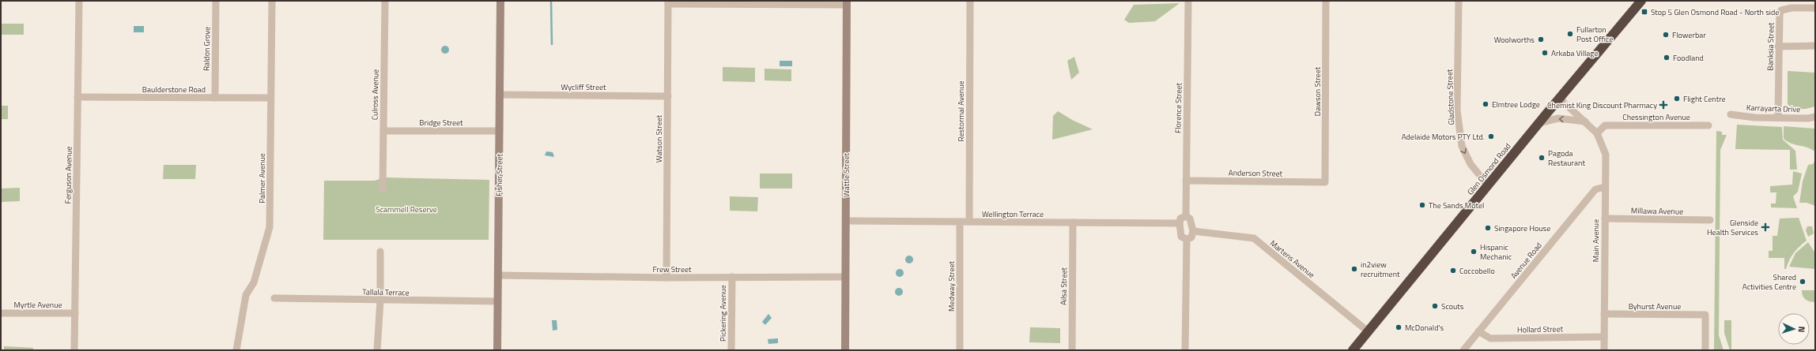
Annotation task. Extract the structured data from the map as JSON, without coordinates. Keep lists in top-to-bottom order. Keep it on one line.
{"streets":{"highway":["Glen Osmond Road"],"street":["Banksia Street","Raldon Grove","Wycliff Street","Baulderstone Road","Dawson Street","Culross Avenue","Gladstone Street","Florence Street","Karrayarta Drive","Restormal Avenue","Chessington Avenue","Bridge Street","Watson Street","Anderson Street","Ferguson Avenue","Fisher Street","Wattle Street","Palmer Avenue","Millawa Avenue","Wellington Terrace","Main Avenue","Martens Avenue","Avenue Road","Frew Street","Medway Street","Ailsa Street","Tallala Terrace","Myrtle Avenue","Byhurst Avenue","Pickering Avenue","Hollard Street"]},"crossings":[["Banksia Street","Karrayarta Drive"],["Raldon Grove","Baulderstone Road"],["Wycliff Street","Watson Street"],["Wycliff Street","Fisher Street"],["Baulderstone Road","Ferguson Avenue"],["Baulderstone Road","Palmer Avenue"],["Dawson Street","Anderson Street"],["Culross Avenue","Bridge Street"],["Gladstone Street","Glen Osmond Road"],["Florence Street","Anderson Street"],["Restormal Avenue","Wellington Terrace"],["Chessington Avenue","Main Avenue"],["Bridge Street","Fisher Street"],["Watson Street","Frew Street"],["Glen Osmond Road","Main Avenue"],["Glen Osmond Road","Martens Avenue"],["Ferguson Avenue","Myrtle Avenue"],["Fisher Street","Frew Street"],["Fisher Street","Tallala Terrace"],["Wattle Street","Wellington Terrace"],["Wattle Street","Frew Street"],["Millawa Avenue","Main Avenue"],["Wellington Terrace","Medway Street"],["Wellington Terrace","Ailsa Street"],["Main Avenue","Avenue Road"],["Main Avenue","Byhurst Avenue"],["Main Avenue","Hollard Street"],["Avenue Road","Hollard Street"],["Frew Street","Pickering Avenue"]],"one_way":["Gladstone Street"],"parks":["Scammell Reserve"],"places":{"transit":["Stop 5 Glen Osmond Road - North side"],"other":["Fullarton Post Office","Flowerbar","Woolworths","Arkaba Village","Foodland","Flight Centre","Elmtree Lodge","Adelaide Motors PTY Ltd.","Pagoda Restaurant","The Sands Motel","Singapore House","Hispanic Mechanic","in2view recruitment","Coccobello","Shared Activities Centre","Scouts","McDonald's"],"health":["Chemist King Discount Pharmacy","Glenside Health Services"]},"north":"right"}
